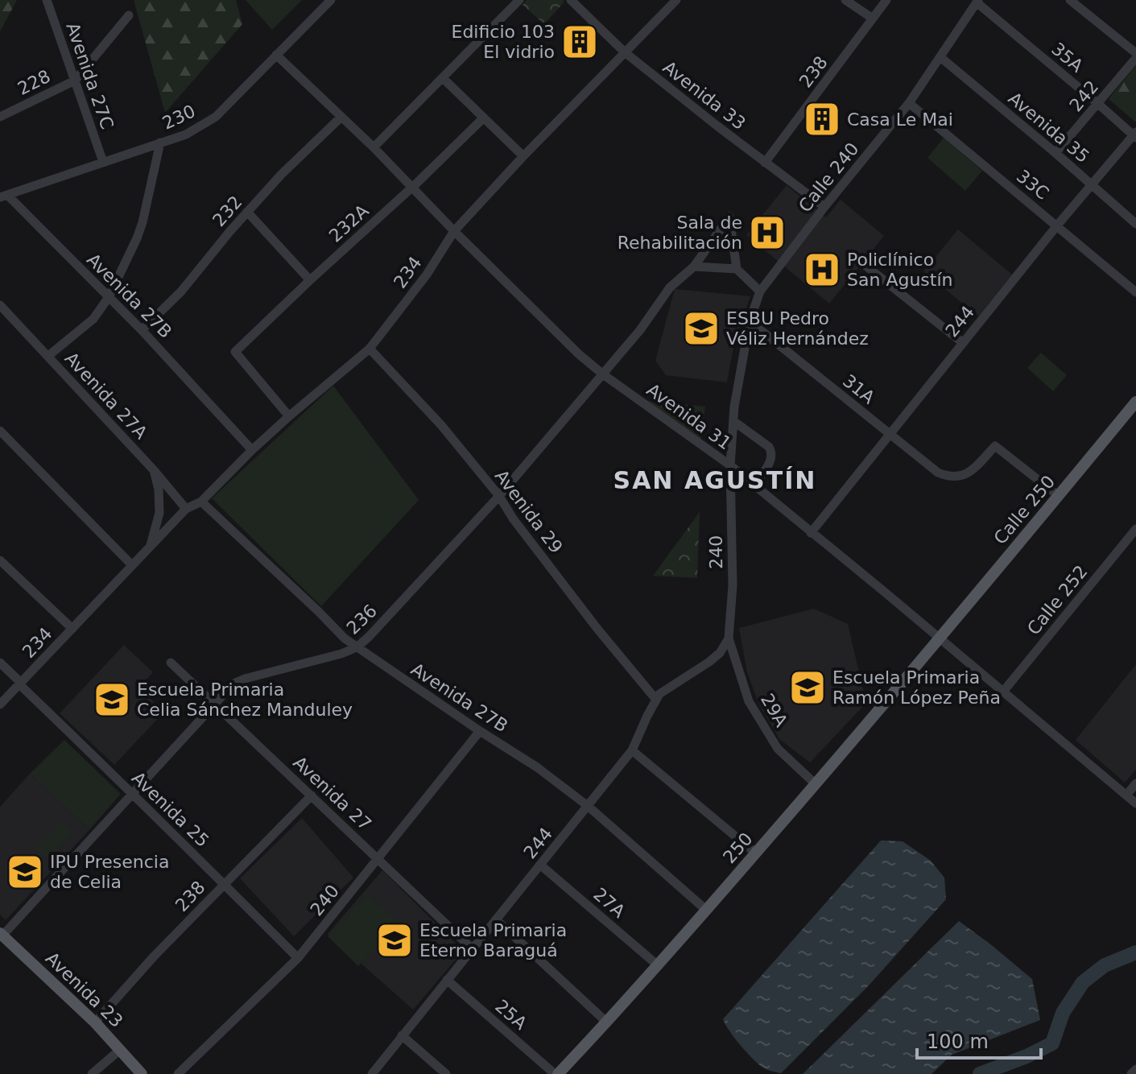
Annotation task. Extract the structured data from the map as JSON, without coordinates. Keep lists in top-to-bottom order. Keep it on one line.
{"streets":{"main road":["Calle 250","250","Avenida 23"],"street":["35A","238","Avenida 27C","228","Avenida 33","242","230","Avenida 35","Calle 240","33C","232","232A","234","Avenida 27B","244","31A","Avenida 27A","Avenida 31","Avenida 29","240","Calle 252","236","29A","Avenida 27","Avenida 25","27A","25A"]},"crossings":[["35A","242"],["35A","Calle 240"],["35A","244"],["238","Avenida 33"],["238","Avenida 27"],["238","Avenida 25"],["238","Avenida 23"],["Avenida 27C","228"],["Avenida 27C","230"],["Avenida 33","Calle 240"],["Avenida 33","234"],["242","Avenida 35"],["230","Avenida 27B"],["230","Avenida 31"],["Avenida 35","Calle 240"],["Avenida 35","244"],["Calle 240","33C"],["Calle 240","31A"],["Calle 240","Avenida 31"],["Calle 240","240"],["33C","244"],["232","Avenida 27B"],["232","Avenida 31"],["232A","234"],["232A","Avenida 31"],["234","Avenida 27B"],["234","Avenida 27A"],["234","Avenida 31"],["234","Avenida 29"],["234","Avenida 25"],["Avenida 27B","244"],["Avenida 27B","240"],["Avenida 27B","236"],["Avenida 27B","250"],["244","31A"],["244","Avenida 31"],["244","Avenida 29"],["244","240"],["244","29A"],["244","Avenida 27"],["244","27A"],["244","25A"],["31A","Calle 250"],["Avenida 31","Calle 250"],["Avenida 31","240"],["Avenida 31","Calle 252"],["Avenida 31","236"],["Avenida 31","250"],["Calle 250","250"],["Avenida 29","236"],["240","29A"],["240","Avenida 27"],["240","Avenida 25"],["236","Avenida 27"],["236","Avenida 25"],["236","Avenida 23"],["29A","250"],["250","27A"],["250","25A"]],"districts":["SAN AGUSTÍN"],"places":{"building":["Edificio 103 El vidrio","Casa Le Mai"],"hospital":["Sala de Rehabilitación","Policlínico San Agustín"],"school or university":["ESBU Pedro Véliz Hernández","Escuela Primaria Ramón López Peña","Escuela Primaria Celia Sánchez Manduley","IPU Presencia de Celia","Escuela Primaria Eterno Baraguá"]},"scale_bar":"100 m"}
